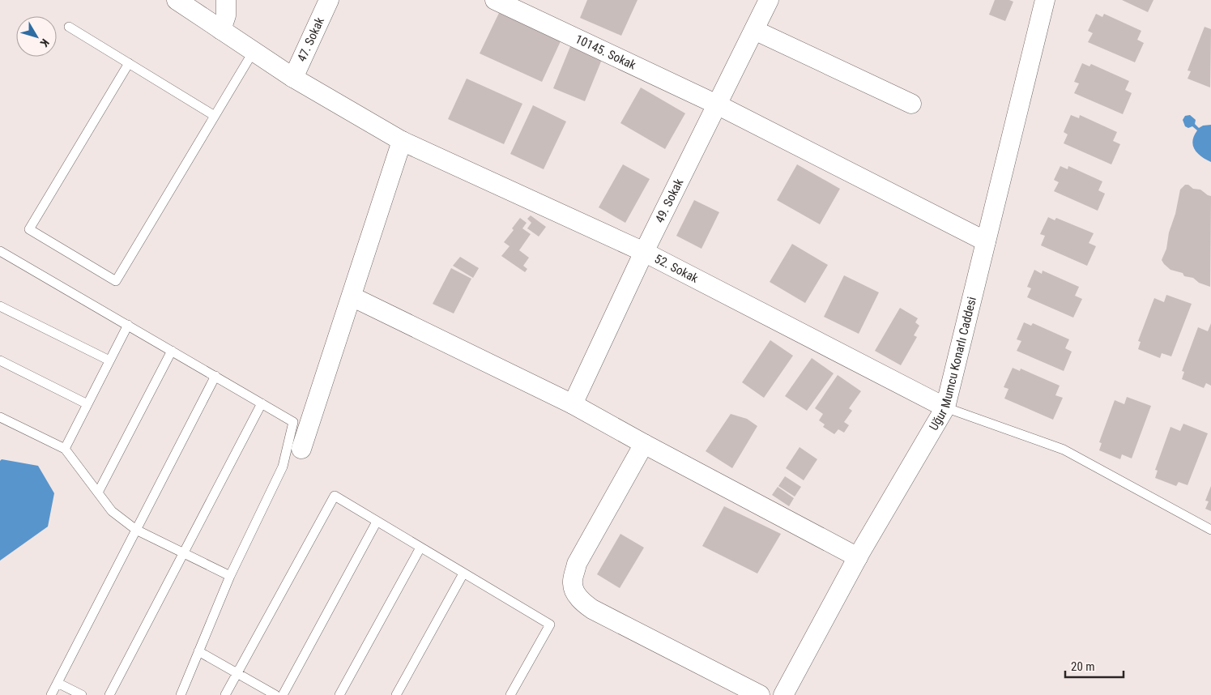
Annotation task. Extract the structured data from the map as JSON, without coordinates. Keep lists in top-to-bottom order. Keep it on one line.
{"streets":{"street":["47. Sokak","10145. Sokak","49. Sokak","52. Sokak","Uğur Mumcu Konarlı Caddesi"]},"crossings":[["47. Sokak","52. Sokak"],["10145. Sokak","49. Sokak"],["10145. Sokak","Uğur Mumcu Konarlı Caddesi"],["49. Sokak","52. Sokak"],["52. Sokak","Uğur Mumcu Konarlı Caddesi"]],"scale_bar":"20 m","north":"bottom right"}
